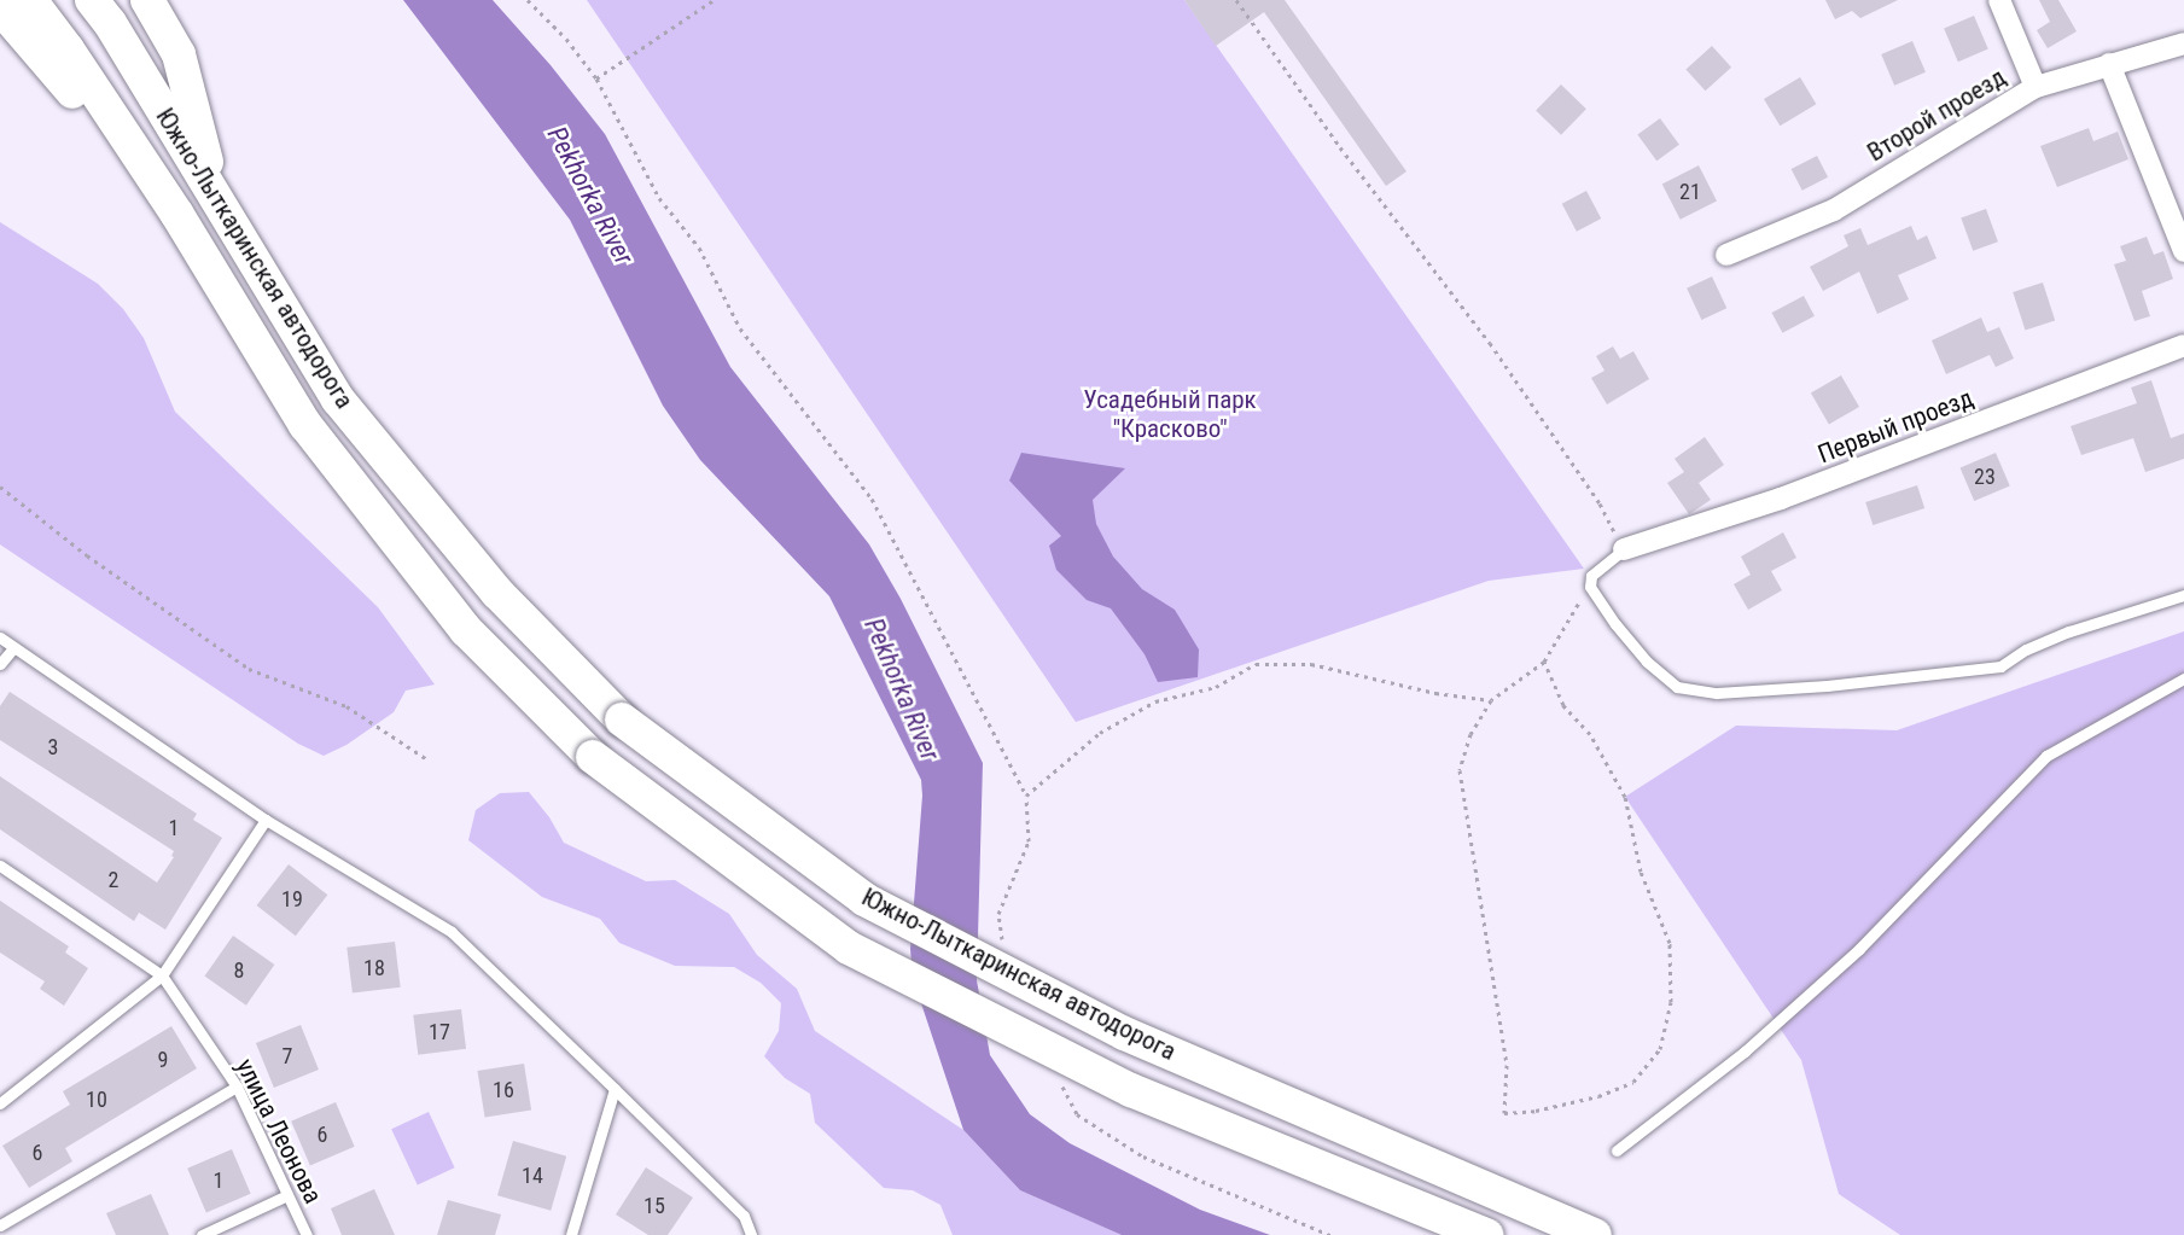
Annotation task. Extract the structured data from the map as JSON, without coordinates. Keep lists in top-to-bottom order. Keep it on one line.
{"streets":{"main road":["Южно-Лыткаринская автодорога"],"street":["Второй проезд","Первый проезд"],"lane":["улица Леонова"]},"water":["Pekhorka River"],"parks":["Усадебный парк \"Красково\""],"house_numbers":["21","23","3","1","2","19","18","8","17","7","9","16","10","6","6","14","1","15"]}
